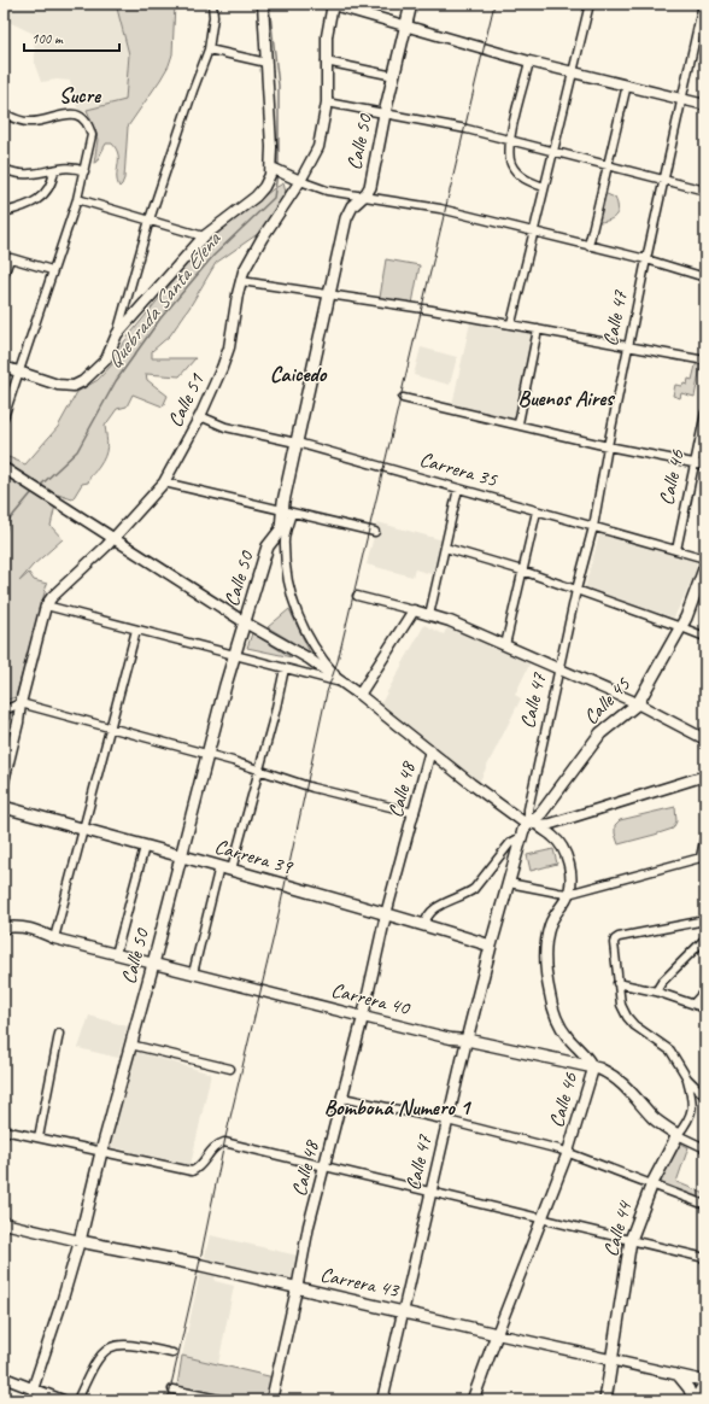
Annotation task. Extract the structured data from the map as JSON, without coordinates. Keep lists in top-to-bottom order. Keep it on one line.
{"streets":{"main road":["Calle 50","Calle 47","Calle 46","Calle 45","Carrera 39","Carrera 40","Calle 44","Carrera 43"],"street":["Calle 51","Carrera 35","Calle 48"]},"crossings":[["Calle 50","Carrera 35"],["Calle 50","Calle 46"],["Calle 50","Carrera 39"],["Calle 50","Carrera 40"],["Calle 50","Carrera 43"],["Calle 47","Carrera 35"],["Calle 47","Calle 46"],["Calle 47","Calle 45"],["Calle 47","Carrera 39"],["Calle 47","Carrera 40"],["Calle 47","Carrera 43"],["Calle 51","Carrera 35"],["Calle 51","Calle 46"],["Carrera 35","Calle 46"],["Calle 46","Calle 45"],["Calle 46","Calle 48"],["Calle 46","Carrera 40"],["Calle 46","Carrera 43"],["Calle 48","Carrera 39"],["Calle 48","Carrera 40"],["Calle 48","Carrera 43"],["Carrera 40","Calle 44"],["Calle 44","Carrera 43"]],"districts":["Sucre","Caicedo","Buenos Aires","Bomboná Numero 1"],"water":["Quebrada Santa Elena"],"scale_bar":"100 m"}
